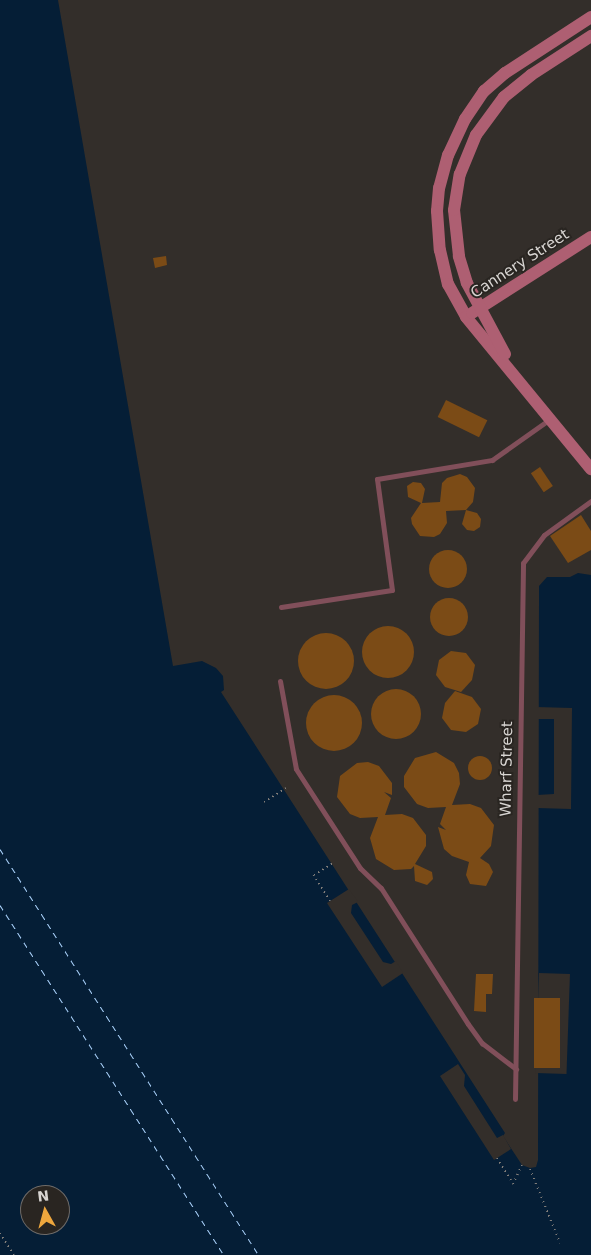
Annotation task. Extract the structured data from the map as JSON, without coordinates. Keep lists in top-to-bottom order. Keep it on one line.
{"streets":{"main road":["Cannery Street"],"lane":["Wharf Street"]},"north":"top"}
